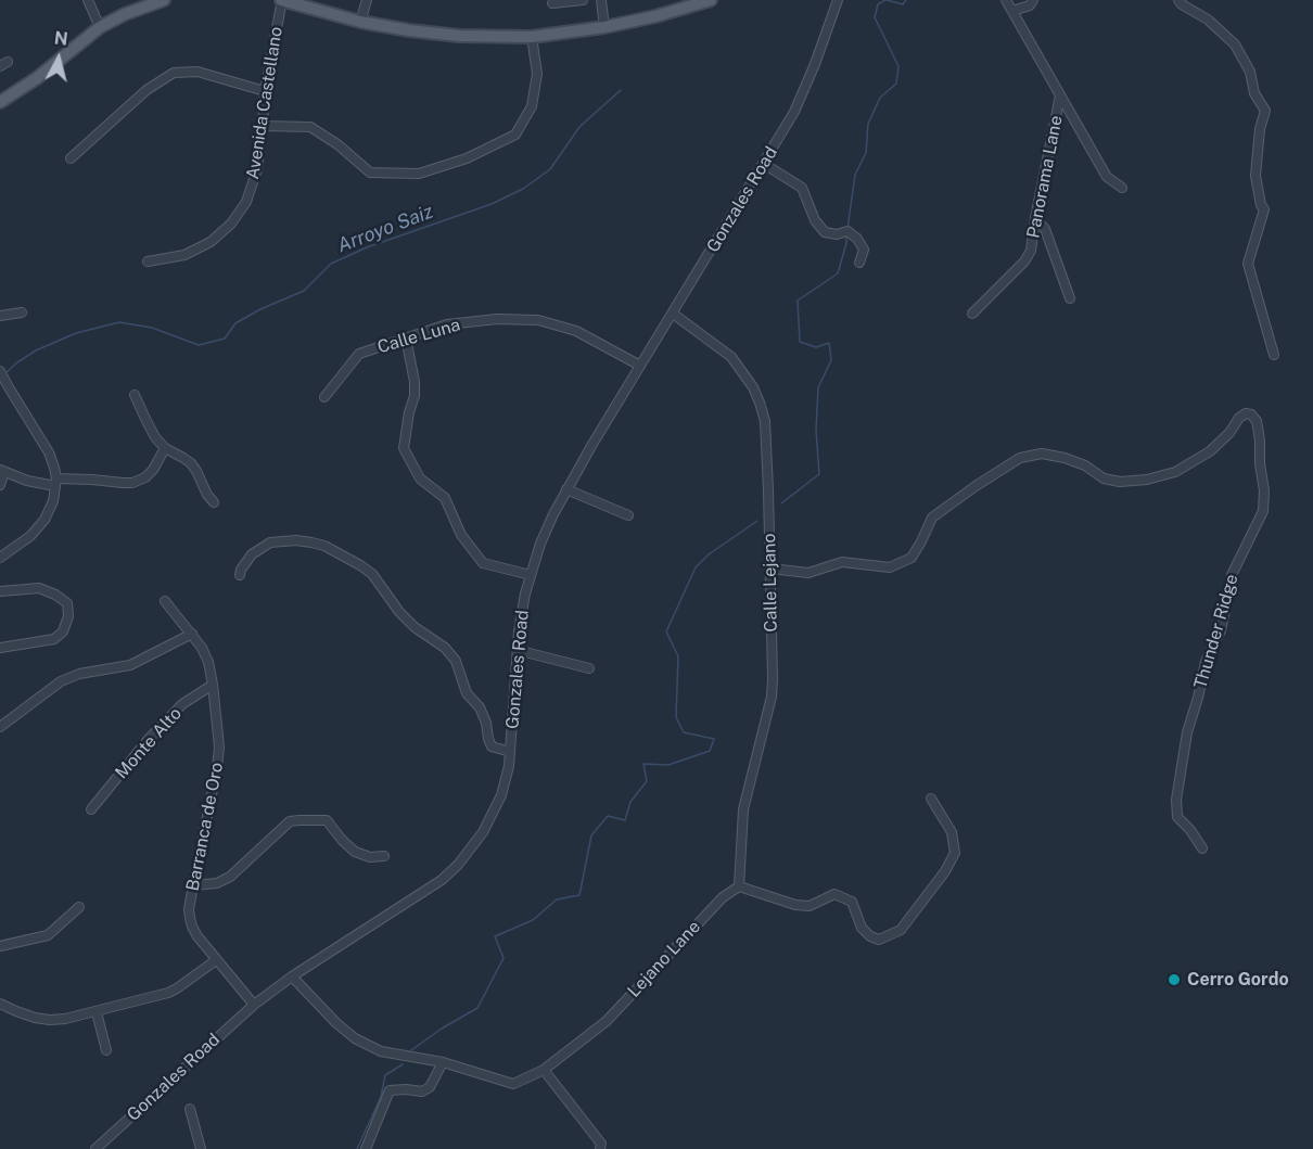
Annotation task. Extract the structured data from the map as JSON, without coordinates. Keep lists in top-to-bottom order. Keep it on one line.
{"streets":{"street":["Avenida Castellano","Panorama Lane","Gonzales Road","Calle Luna","Calle Lejano","Thunder Ridge","Monte Alto","Barranca de Oro","Lejano Lane"]},"crossings":[["Gonzales Road","Calle Luna"],["Gonzales Road","Calle Lejano"],["Gonzales Road","Barranca de Oro"],["Gonzales Road","Lejano Lane"],["Calle Lejano","Thunder Ridge"],["Calle Lejano","Lejano Lane"],["Monte Alto","Barranca de Oro"]],"water":["Arroyo Saiz"],"places":["Cerro Gordo"],"north":"top"}
